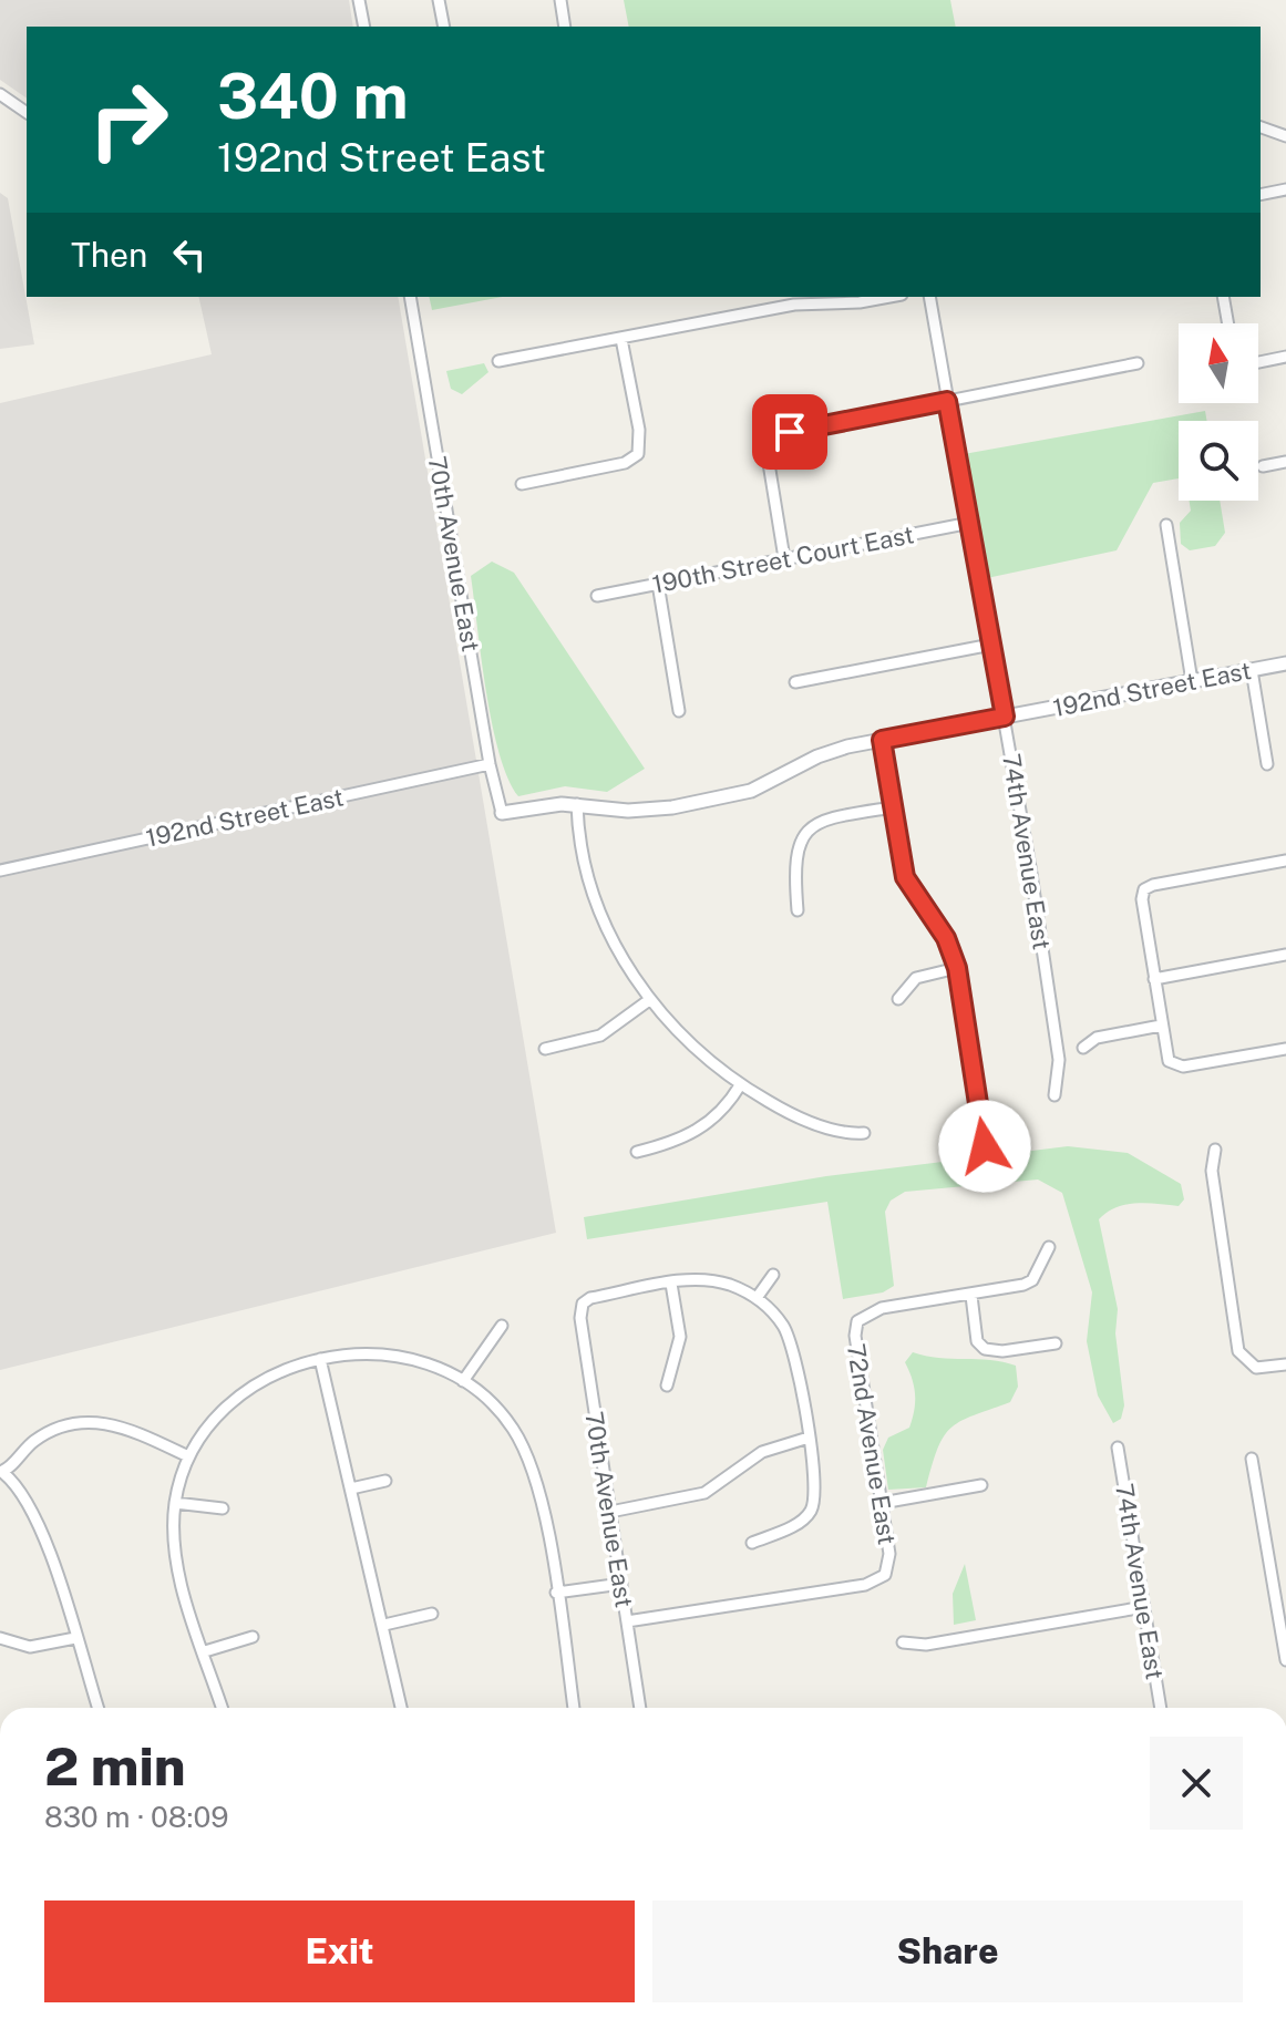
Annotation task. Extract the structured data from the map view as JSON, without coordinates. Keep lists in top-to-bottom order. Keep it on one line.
{"streets":{"street":["70th Avenue East","190th Street Court East","192nd Street East","74th Avenue East","72nd Avenue East"]},"crossings":[["70th Avenue East","192nd Street East"],["70th Avenue East","72nd Avenue East"],["190th Street Court East","74th Avenue East"],["192nd Street East","74th Avenue East"]],"north":"top","page":{"turn":["340 m","192nd Street East"],"then":"Then","heading":["2 min","830 m · 08:09"],"buttons":["Exit","Share"]}}
